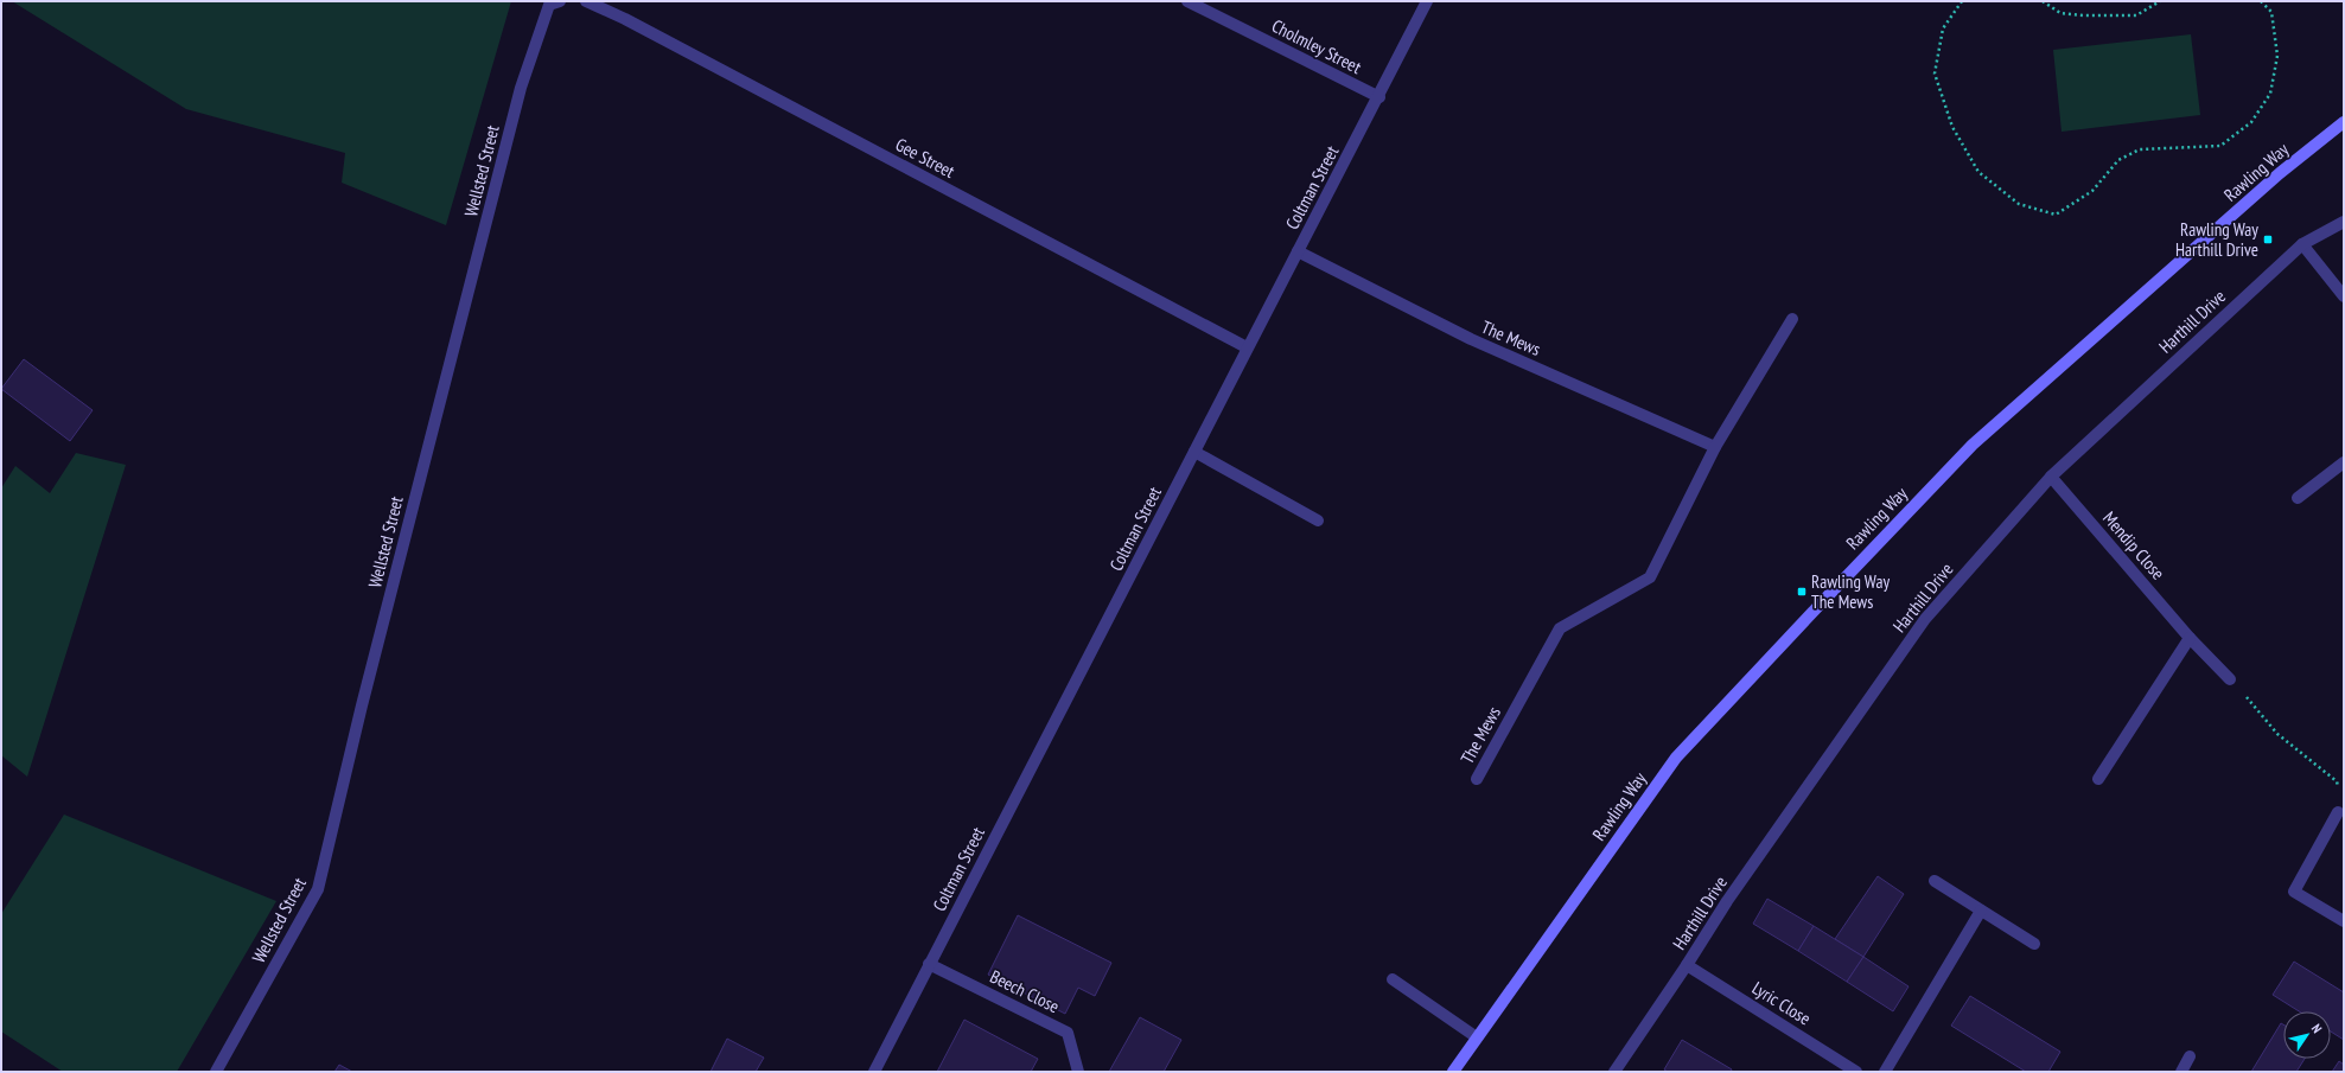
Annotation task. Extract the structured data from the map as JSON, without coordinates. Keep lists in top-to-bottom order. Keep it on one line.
{"streets":{"street":["Cholmley Street","Gee Street","Wellsted Street","Rawling Way","Coltman Street","Harthill Drive","The Mews","Mendip Close","Beech Close","Lyric Close"]},"crossings":[["Cholmley Street","Coltman Street"],["Gee Street","Coltman Street"],["Coltman Street","The Mews"],["Coltman Street","Beech Close"],["Harthill Drive","Mendip Close"],["Harthill Drive","Lyric Close"]],"places":{"transit":["Rawling Way Harthill Drive","Rawling Way The Mews"]},"north":"top right"}
